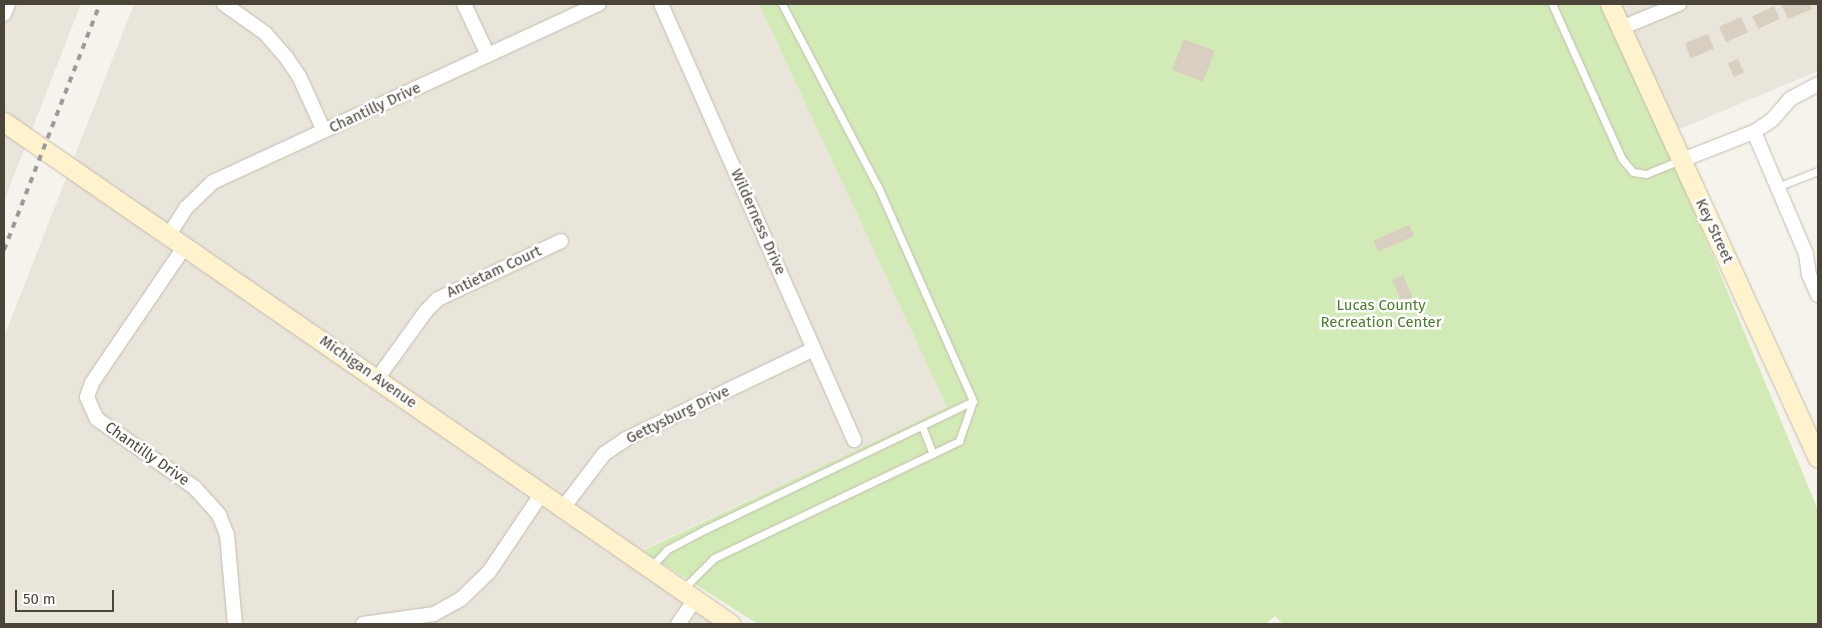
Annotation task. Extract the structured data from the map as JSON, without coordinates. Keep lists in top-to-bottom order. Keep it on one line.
{"streets":{"street":["Chantilly Drive","Wilderness Drive","Key Street","Antietam Court","Michigan Avenue","Gettysburg Drive"]},"crossings":[["Chantilly Drive","Michigan Avenue"],["Wilderness Drive","Gettysburg Drive"],["Antietam Court","Michigan Avenue"],["Michigan Avenue","Gettysburg Drive"]],"parks":["Lucas County Recreation Center"],"scale_bar":"50 m"}
